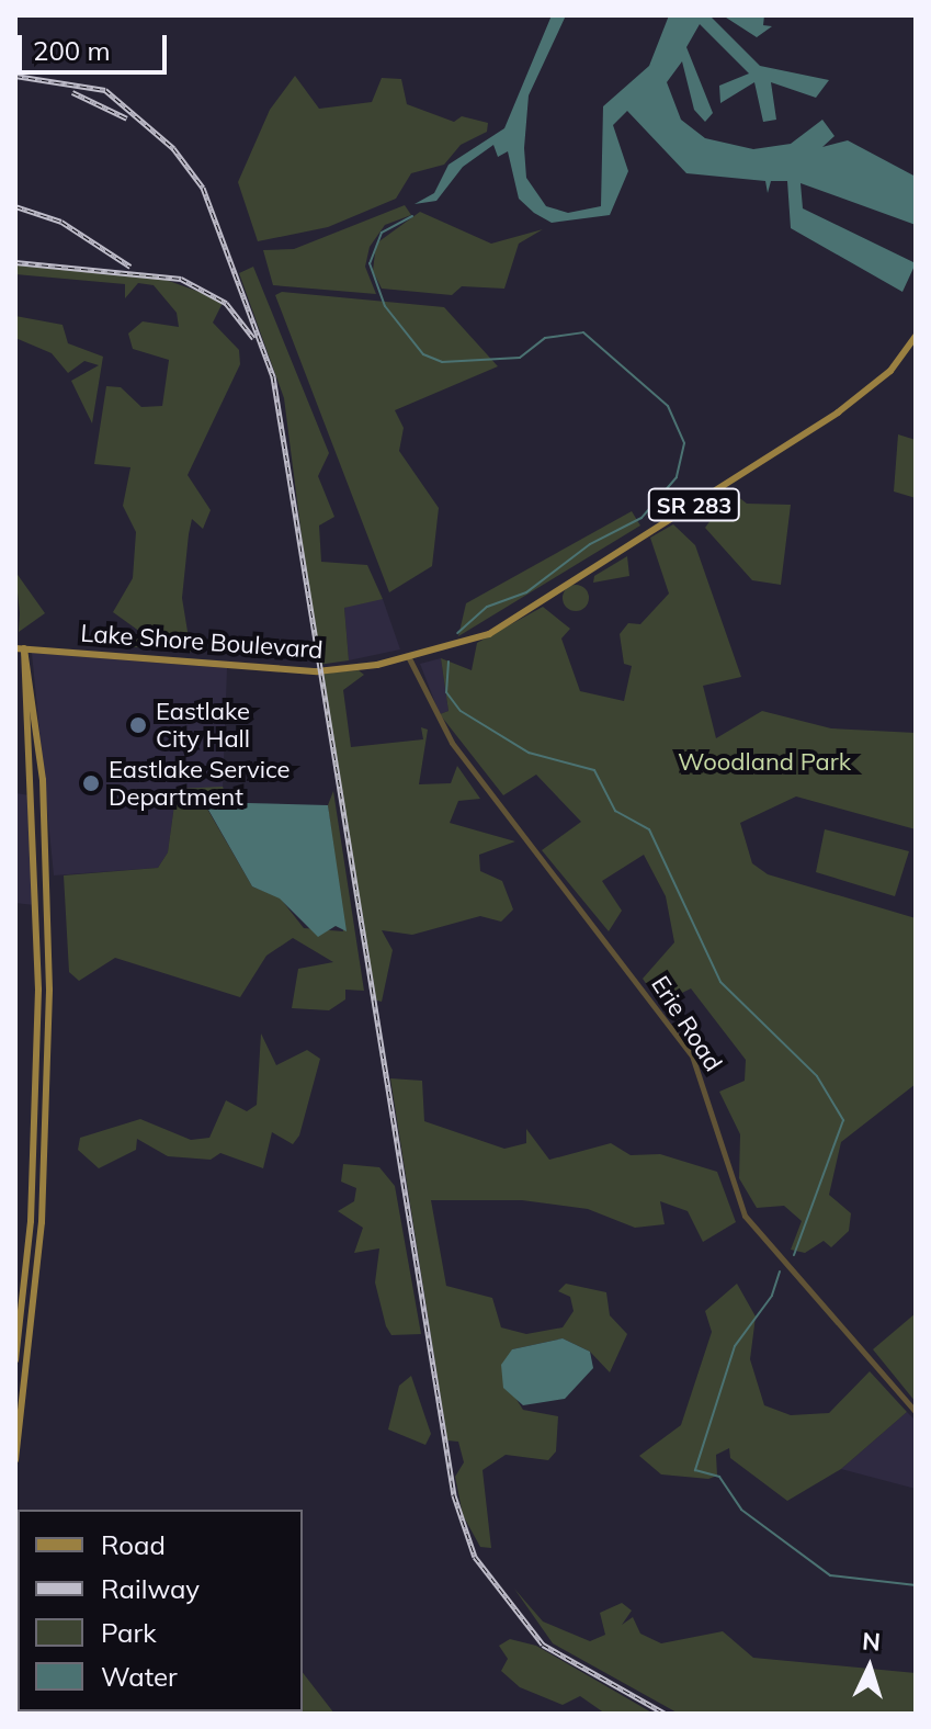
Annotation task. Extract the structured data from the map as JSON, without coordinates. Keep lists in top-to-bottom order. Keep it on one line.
{"streets":{"main road":["SR 283","Lake Shore Boulevard"],"street":["Erie Road"]},"crossings":[["Lake Shore Boulevard","Erie Road"]],"parks":["Woodland Park"],"places":["Eastlake City Hall","Eastlake Service Department"],"legend":["Road","Railway","Park","Water"],"scale_bar":"200 m","north":"top"}
